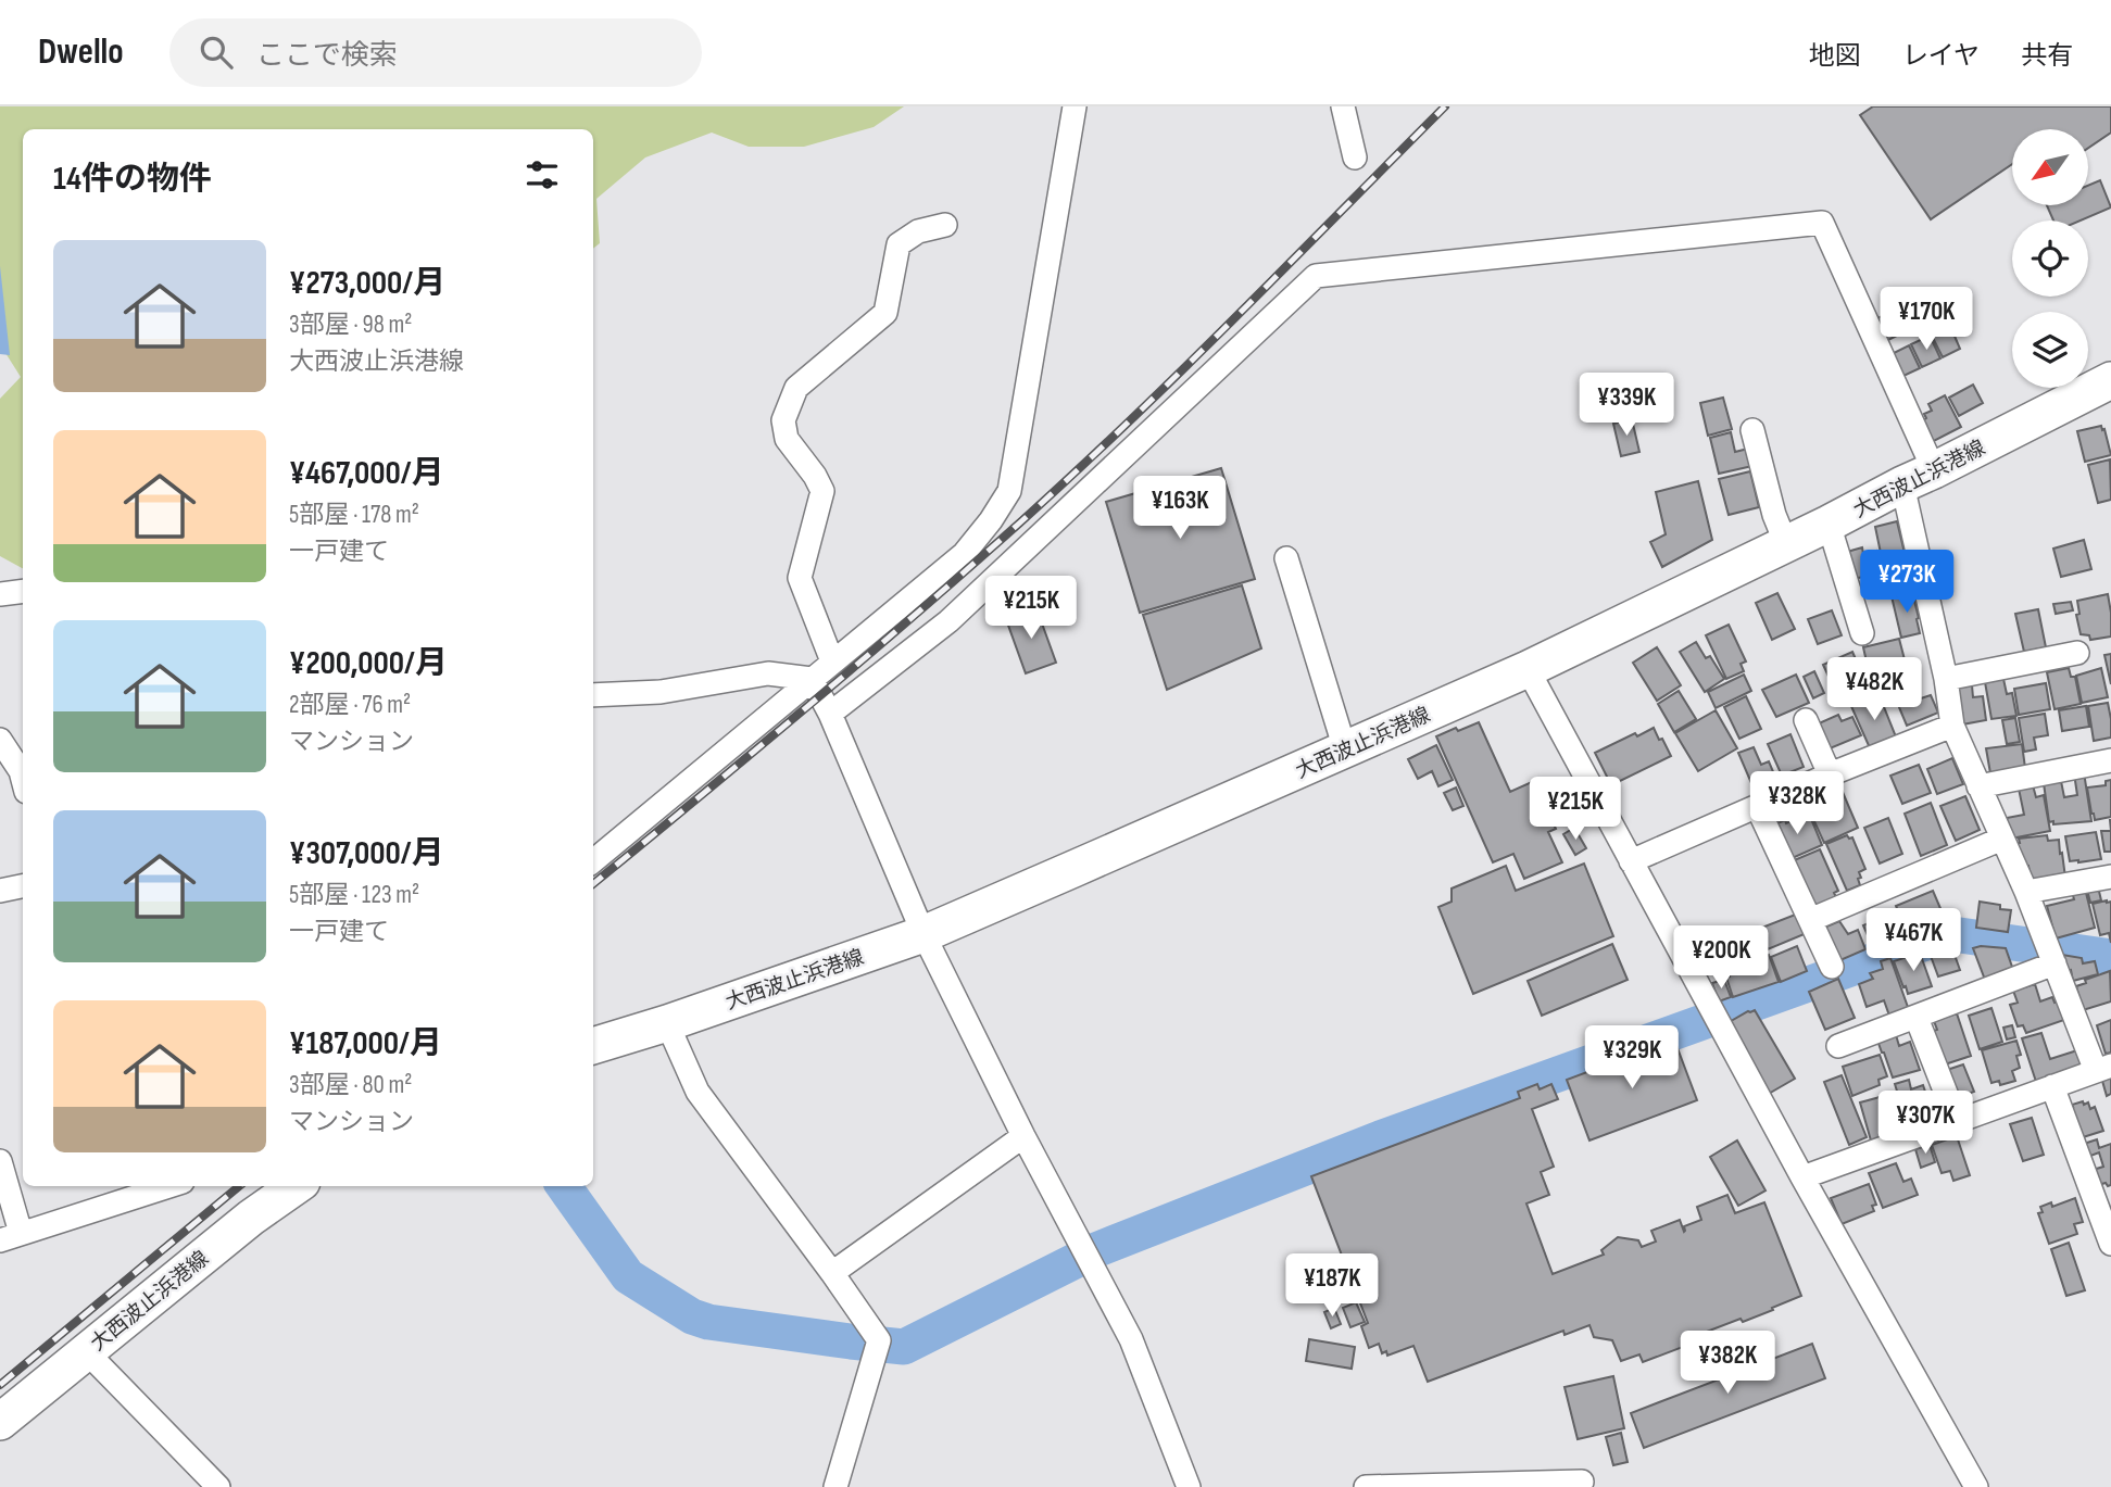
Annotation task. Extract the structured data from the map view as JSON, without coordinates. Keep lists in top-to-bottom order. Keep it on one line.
{"streets":{"main road":["大西波止浜港線"]},"north":"bottom left","page":{"header":"Dwello","search":"ここで検索","nav":["地図","レイヤ","共有"],"heading":"14件の物件","list":[{"name":"¥273,000/月","note":"3部屋 · 98 m² · 大西波止浜港線"},{"name":"¥467,000/月","note":"5部屋 · 178 m² · 一戸建て"},{"name":"¥200,000/月","note":"2部屋 · 76 m² · マンション"},{"name":"¥307,000/月","note":"5部屋 · 123 m² · 一戸建て"},{"name":"¥187,000/月","note":"3部屋 · 80 m² · マンション"}],"price":["¥170K","¥339K","¥163K","¥273K","¥215K","¥482K","¥328K","¥215K","¥467K","¥200K","¥329K","¥307K","¥187K","¥382K"]}}
